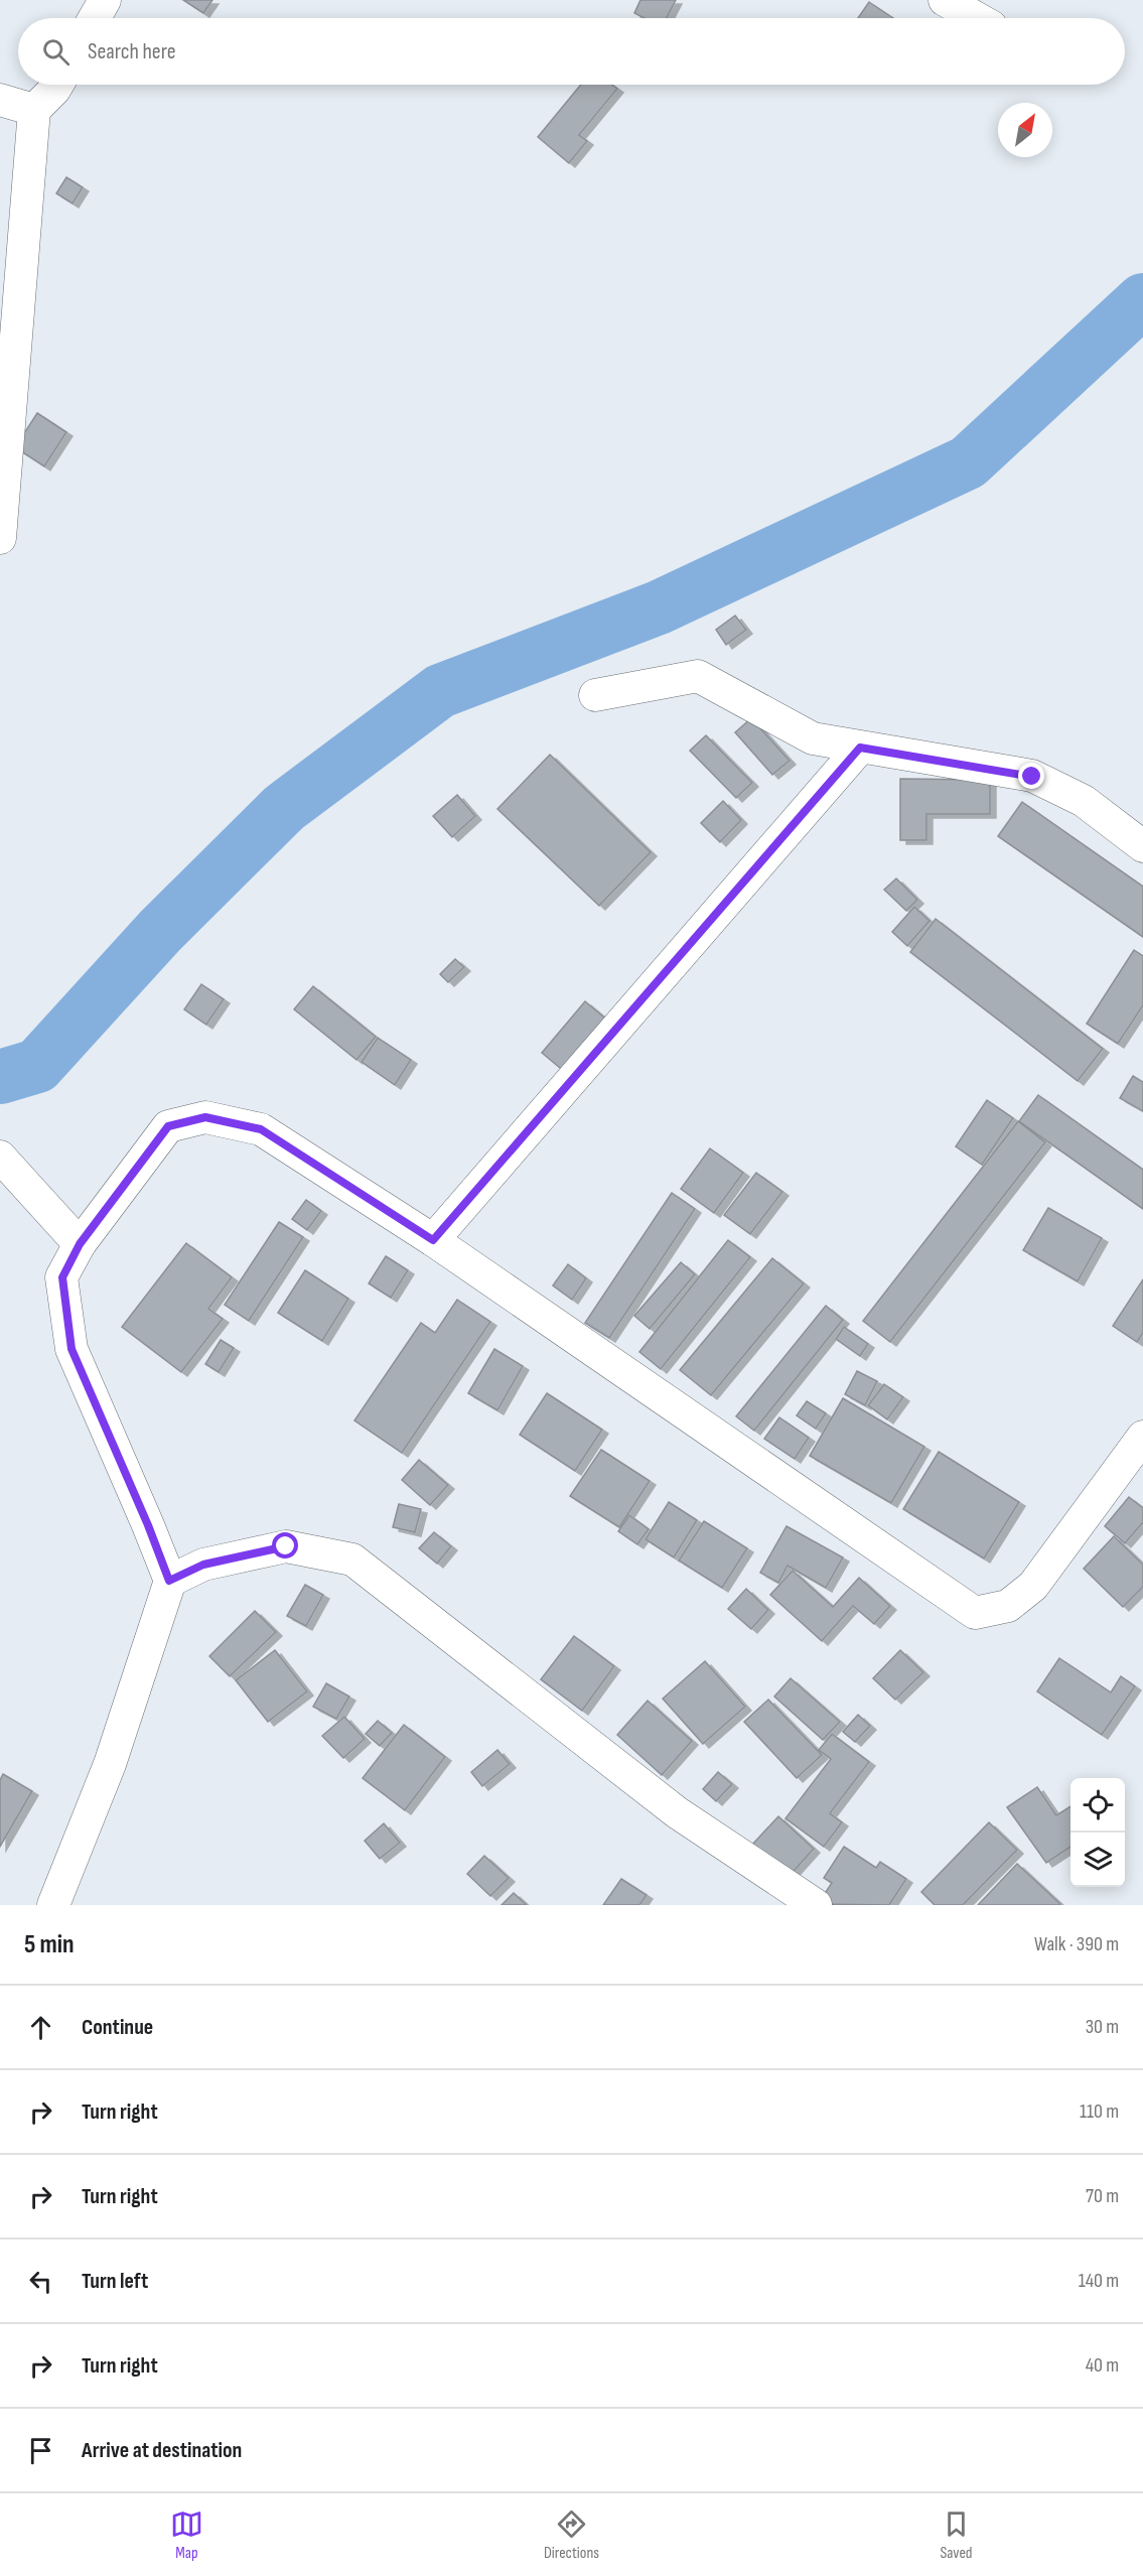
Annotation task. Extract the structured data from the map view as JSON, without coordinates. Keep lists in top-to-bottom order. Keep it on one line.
{"north":"top right","page":{"search":"Search here","heading":["5 min","Walk · 390 m"],"list":[["Continue","30 m"],["Turn right","110 m"],["Turn right","70 m"],["Turn left","140 m"],["Turn right","40 m"],"Arrive at destination"],"nav":["Map","Directions","Saved"]}}
